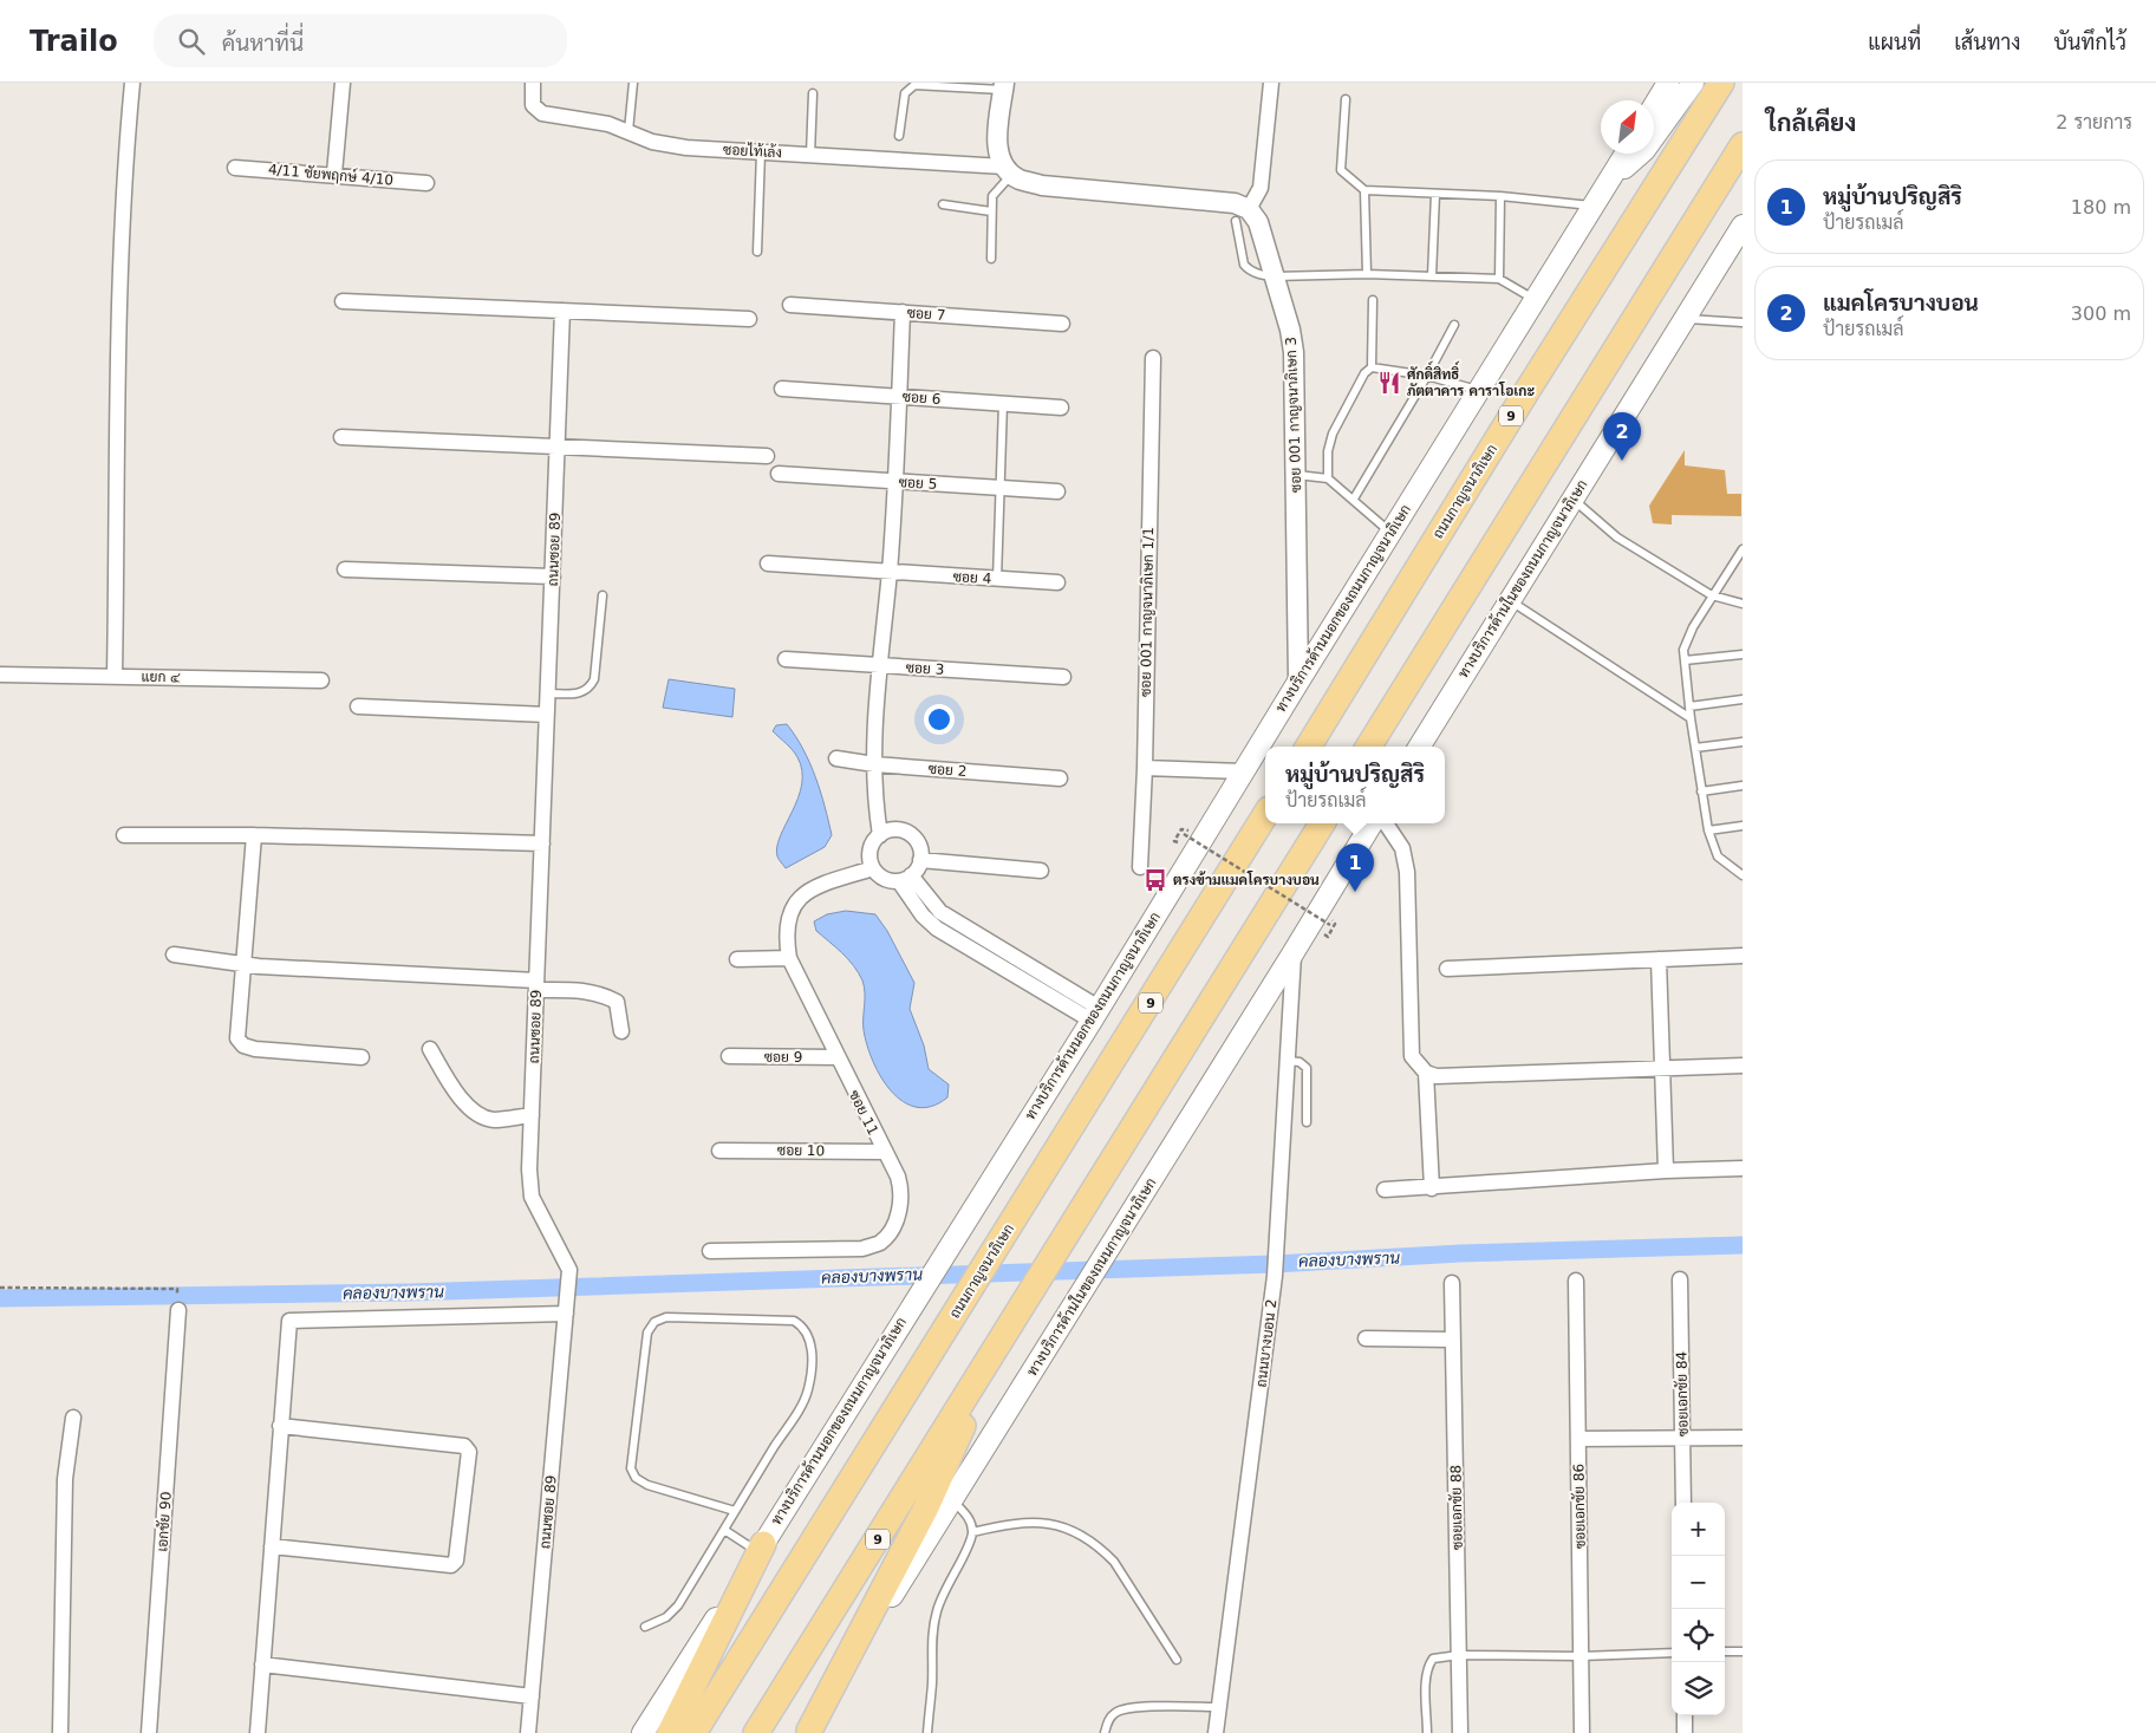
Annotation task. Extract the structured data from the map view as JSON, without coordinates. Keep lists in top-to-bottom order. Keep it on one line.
{"streets":{"highway":["9","ถนนกาญจนาภิเษก"],"main road":["ทางบริการด้านในของถนนกาญจนาภิเษก","ทางบริการด้านนอกของถนนกาญจนาภิเษก"],"street":["ซอยไท้เล้ง","4/11 ชัยพฤกษ์ 4/10","ซอย 7","ซอย 6","ซอย 001 กาญจนาภิเษก 3","ซอย 5","ถนนซอย 89","ซอย 4","ซอย 001 กาญจนาภิเษก 1/1","ซอย 3","แยก ๔","ซอย 2","ซอย 9","ซอย 11","ซอย 10","ถนนบางบอน 2","ซอยเอกชัย 84","ซอยเอกชัย 86","ซอยเอกชัย 88","เอกชัย 90"]},"crossings":[["ซอย 001 กาญจนาภิเษก 3","ทางบริการด้านนอกของถนนกาญจนาภิเษก"],["ทางบริการด้านในของถนนกาญจนาภิเษก","ถนนบางบอน 2"],["ซอย 9","ซอย 11"],["ซอย 11","ซอย 10"]],"water":["คลองบางพราน"],"places":{"restaurant":["ศักดิ์สิทธิ์ ภัตตาคาร คาราโอเกะ"],"bus stop":["ตรงข้ามแมคโครบางบอน"]},"north":"top right","page":{"header":"Trailo","search":"ค้นหาที่นี่","nav":["แผนที่","เส้นทาง","บันทึกไว้"],"heading":["ใกล้เคียง","2 รายการ"],"list":[{"mark":"1","name":"หมู่บ้านปริญสิริ","note":"ป้ายรถเมล์","value":"180 m"},{"mark":"2","name":"แมคโครบางบอน","note":"ป้ายรถเมล์","value":"300 m"}],"pins":["2","1"],"popup":["หมู่บ้านปริญสิริ","ป้ายรถเมล์"],"map_buttons":["+","−"]}}
